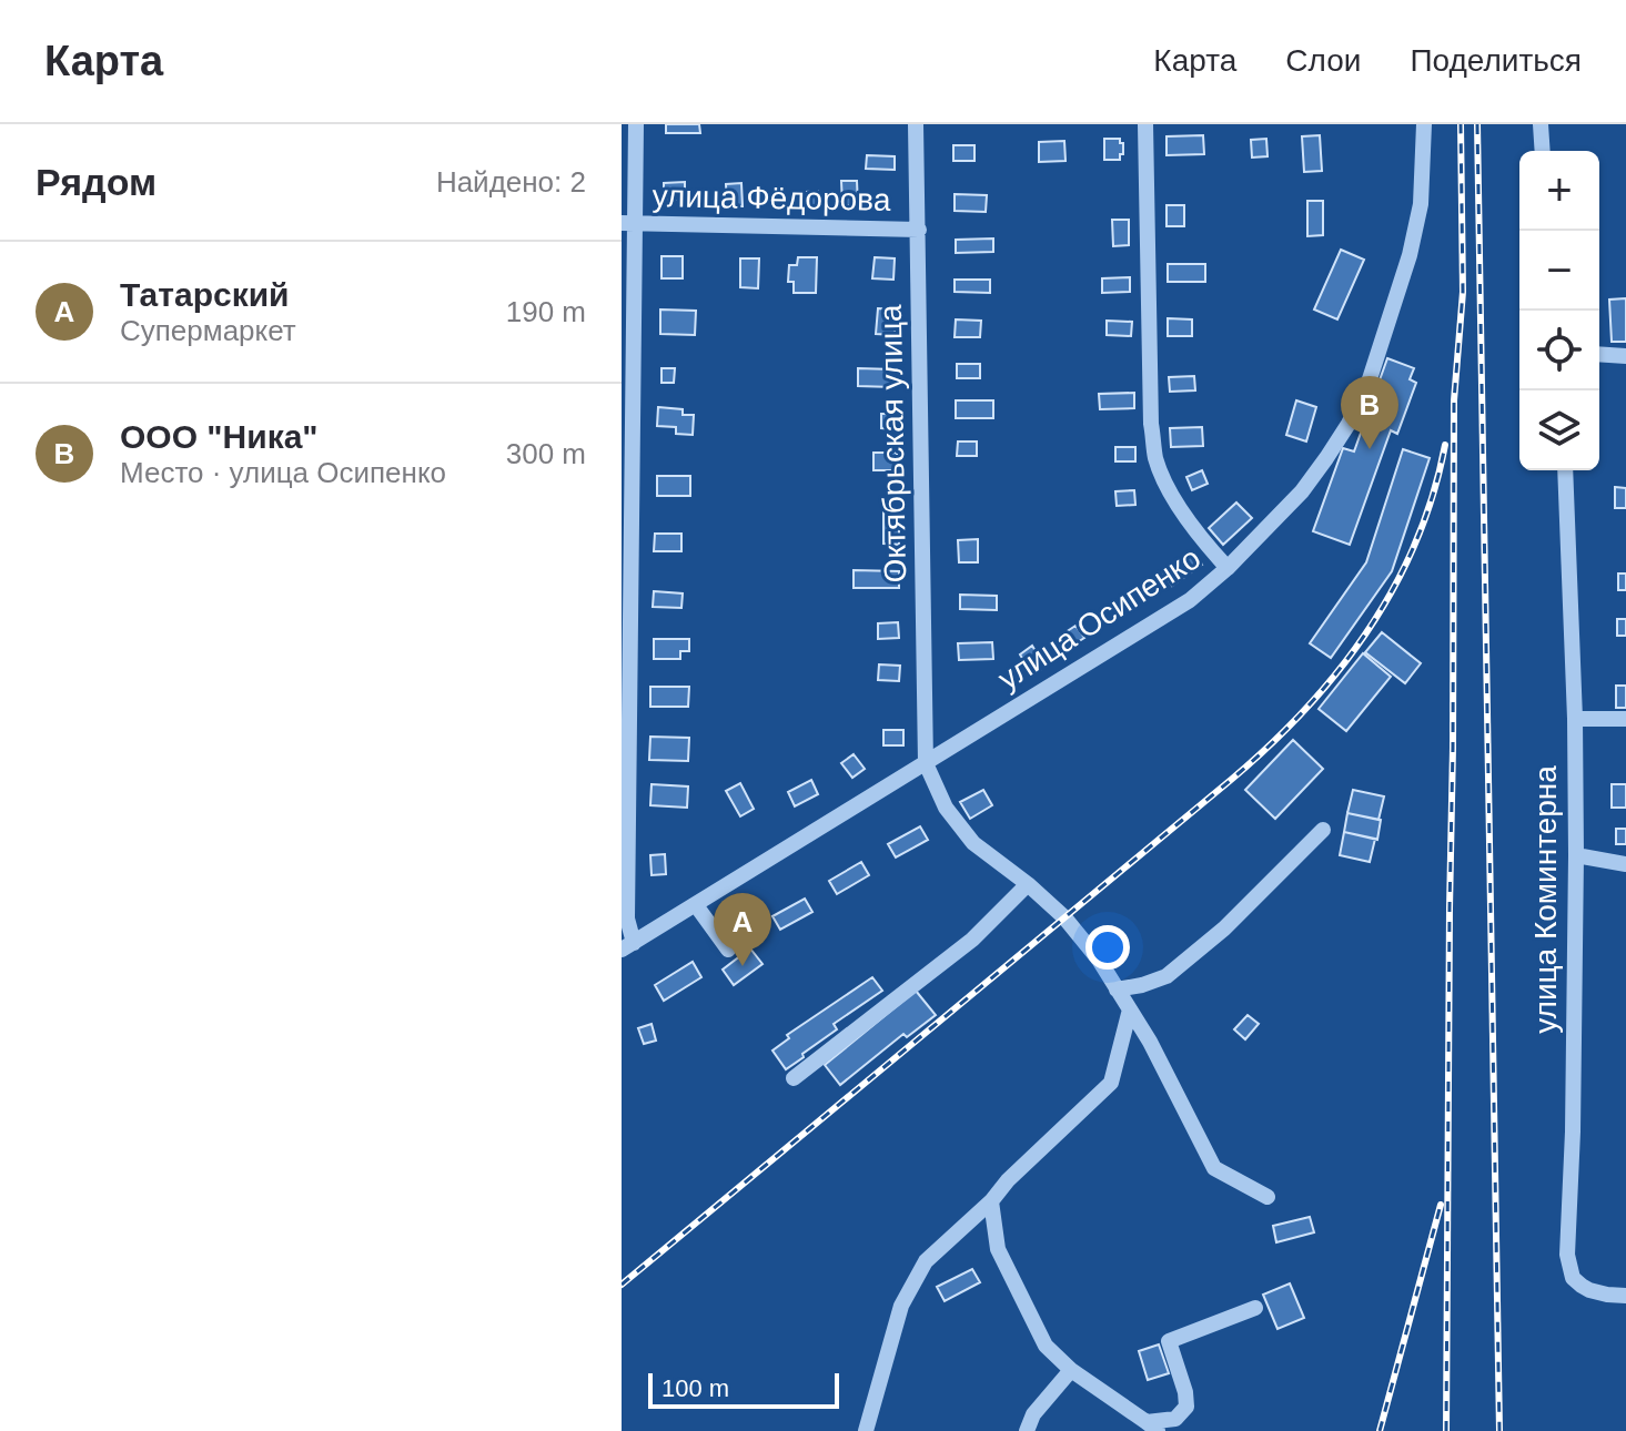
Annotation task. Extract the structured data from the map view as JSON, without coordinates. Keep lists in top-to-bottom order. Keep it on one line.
{"streets":{"street":["улица Фёдорова","Октябрьская улица","улица Осипенко","улица Коминтерна"]},"crossings":[["улица Фёдорова","Октябрьская улица"],["Октябрьская улица","улица Осипенко"]],"scale_bar":"100 m","page":{"header":"Карта","nav":["Карта","Слои","Поделиться"],"heading":["Рядом","Найдено: 2"],"map_buttons":["+","−"],"list":[{"mark":"A","name":"Татарский","note":"Супермаркет","value":"190 m"},{"mark":"B","name":"ООО \"Ника\"","note":"Место · улица Осипенко","value":"300 m"}],"pins":["B","A"],"scale":"100 m"}}
